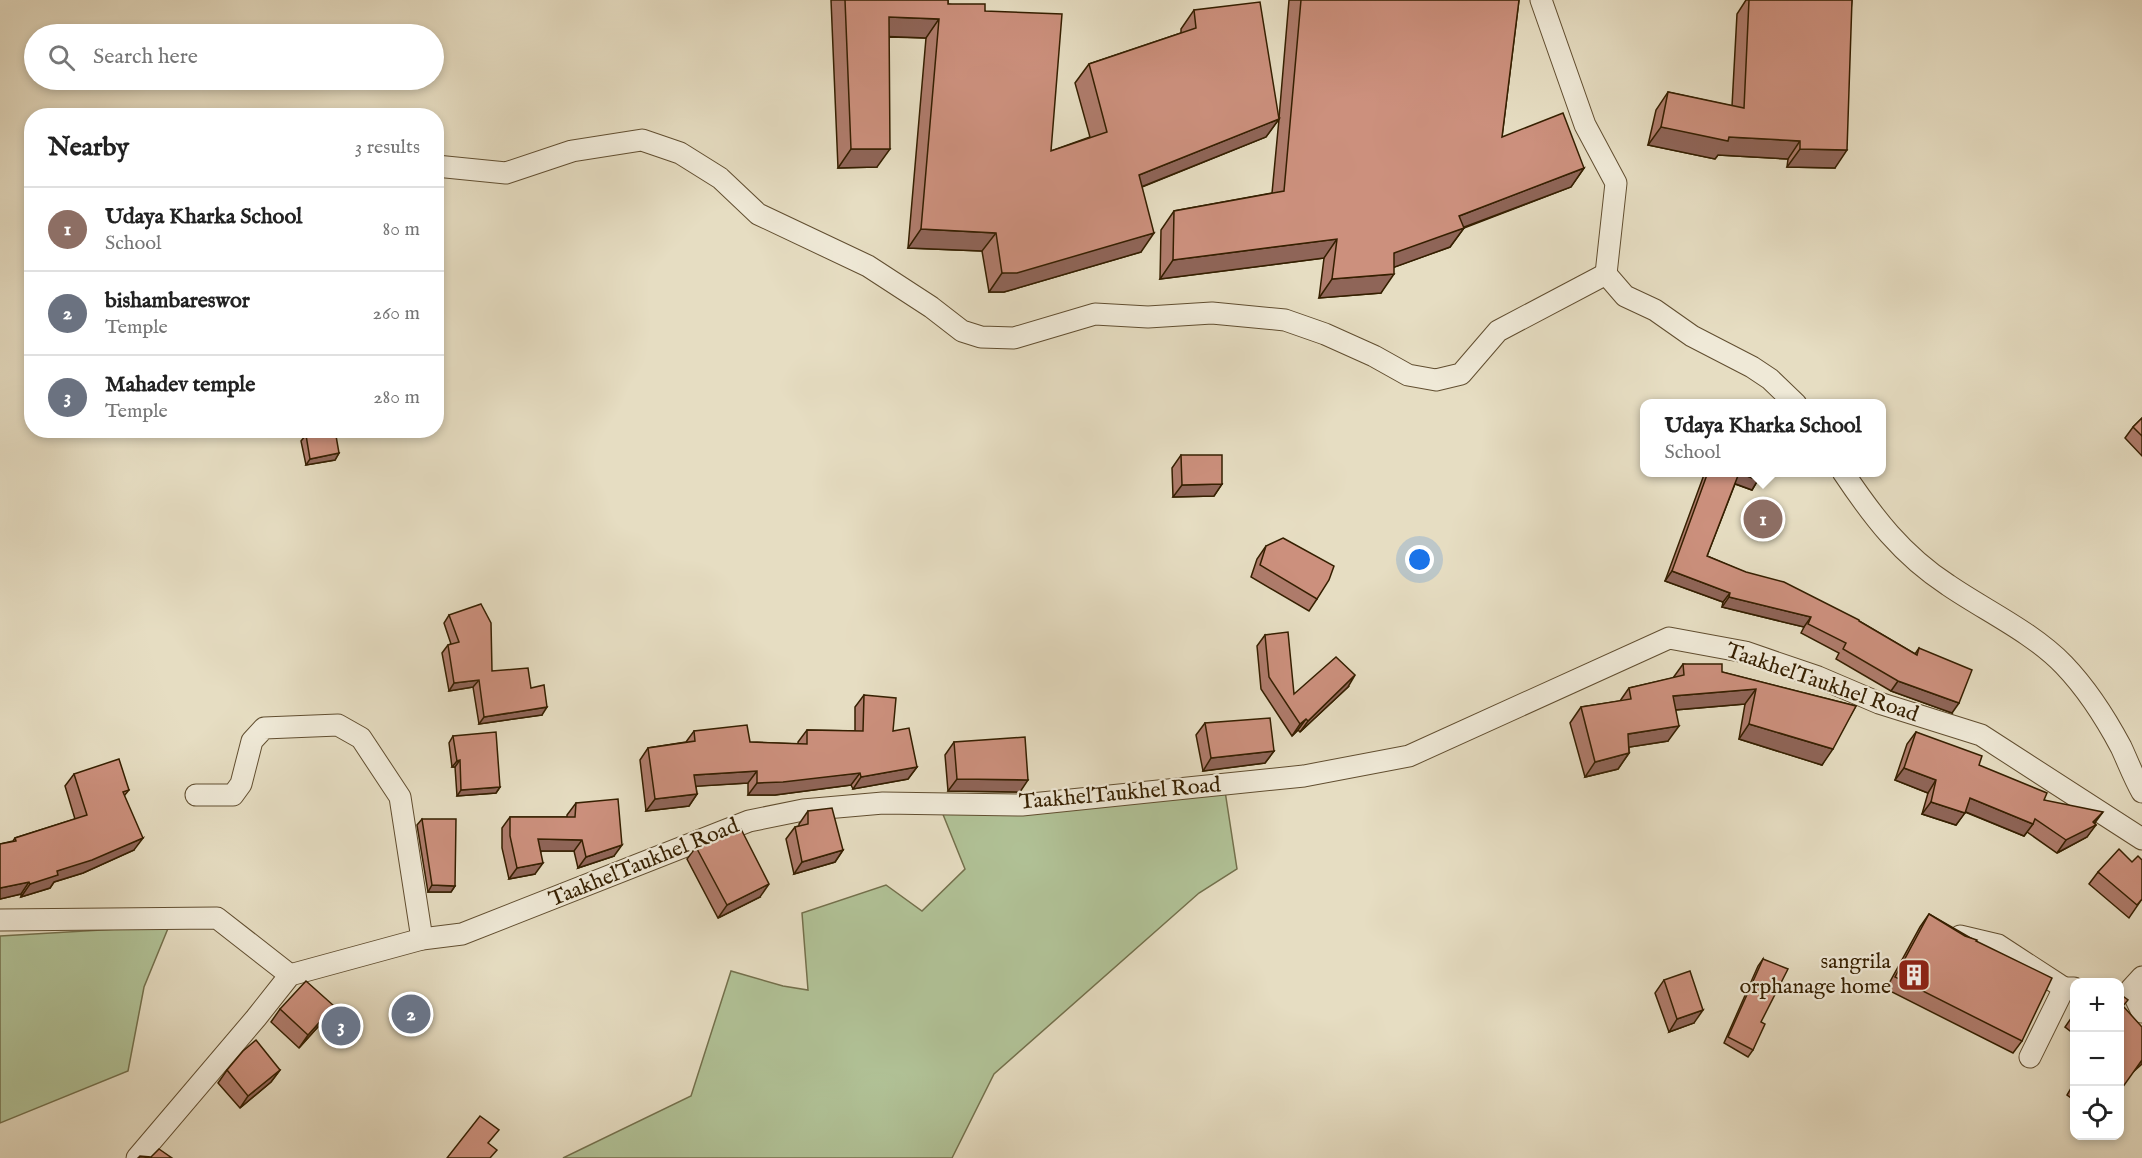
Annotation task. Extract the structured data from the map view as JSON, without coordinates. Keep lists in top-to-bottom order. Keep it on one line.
{"streets":{"street":["TaakhelTaukhel Road"]},"places":{"building":["sangrila orphanage home"]},"page":{"search":"Search here","heading":["Nearby","3 results"],"list":[{"mark":"1","name":"Udaya Kharka School","note":"School","value":"80 m"},{"mark":"2","name":"bishambareswor","note":"Temple","value":"260 m"},{"mark":"3","name":"Mahadev temple","note":"Temple","value":"280 m"}],"popup":["Udaya Kharka School","School"],"pins":["1","2","3"],"map_buttons":["+","−"]}}
